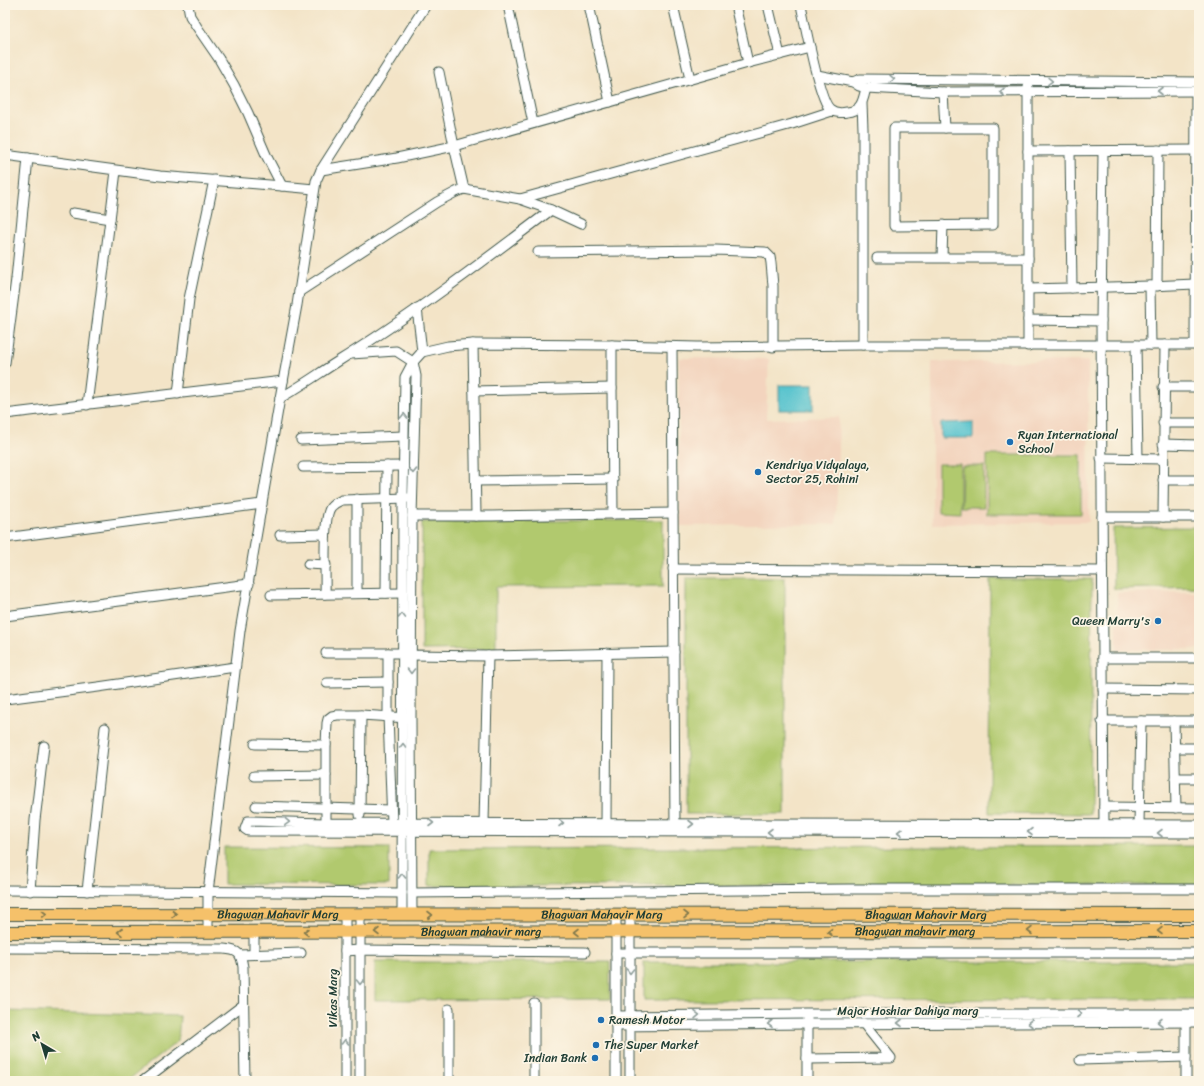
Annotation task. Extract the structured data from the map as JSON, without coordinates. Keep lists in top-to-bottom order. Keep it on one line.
{"streets":{"main road":["Bhagwan Mahavir Marg","Bhagwan mahavir marg"],"street":["Vikas Marg","Major Hoshiar Dahiya marg"]},"crossings":[["Bhagwan Mahavir Marg","Bhagwan mahavir marg"],["Bhagwan Mahavir Marg","Vikas Marg"],["Bhagwan mahavir marg","Vikas Marg"]],"one_way":["Bhagwan mahavir marg"],"places":["Ryan International School","Kendriya Vidyalaya, Sector 25, Rohini","Queen Marry's","Ramesh Motor","The Super Market","Indian Bank"],"north":"top left"}
